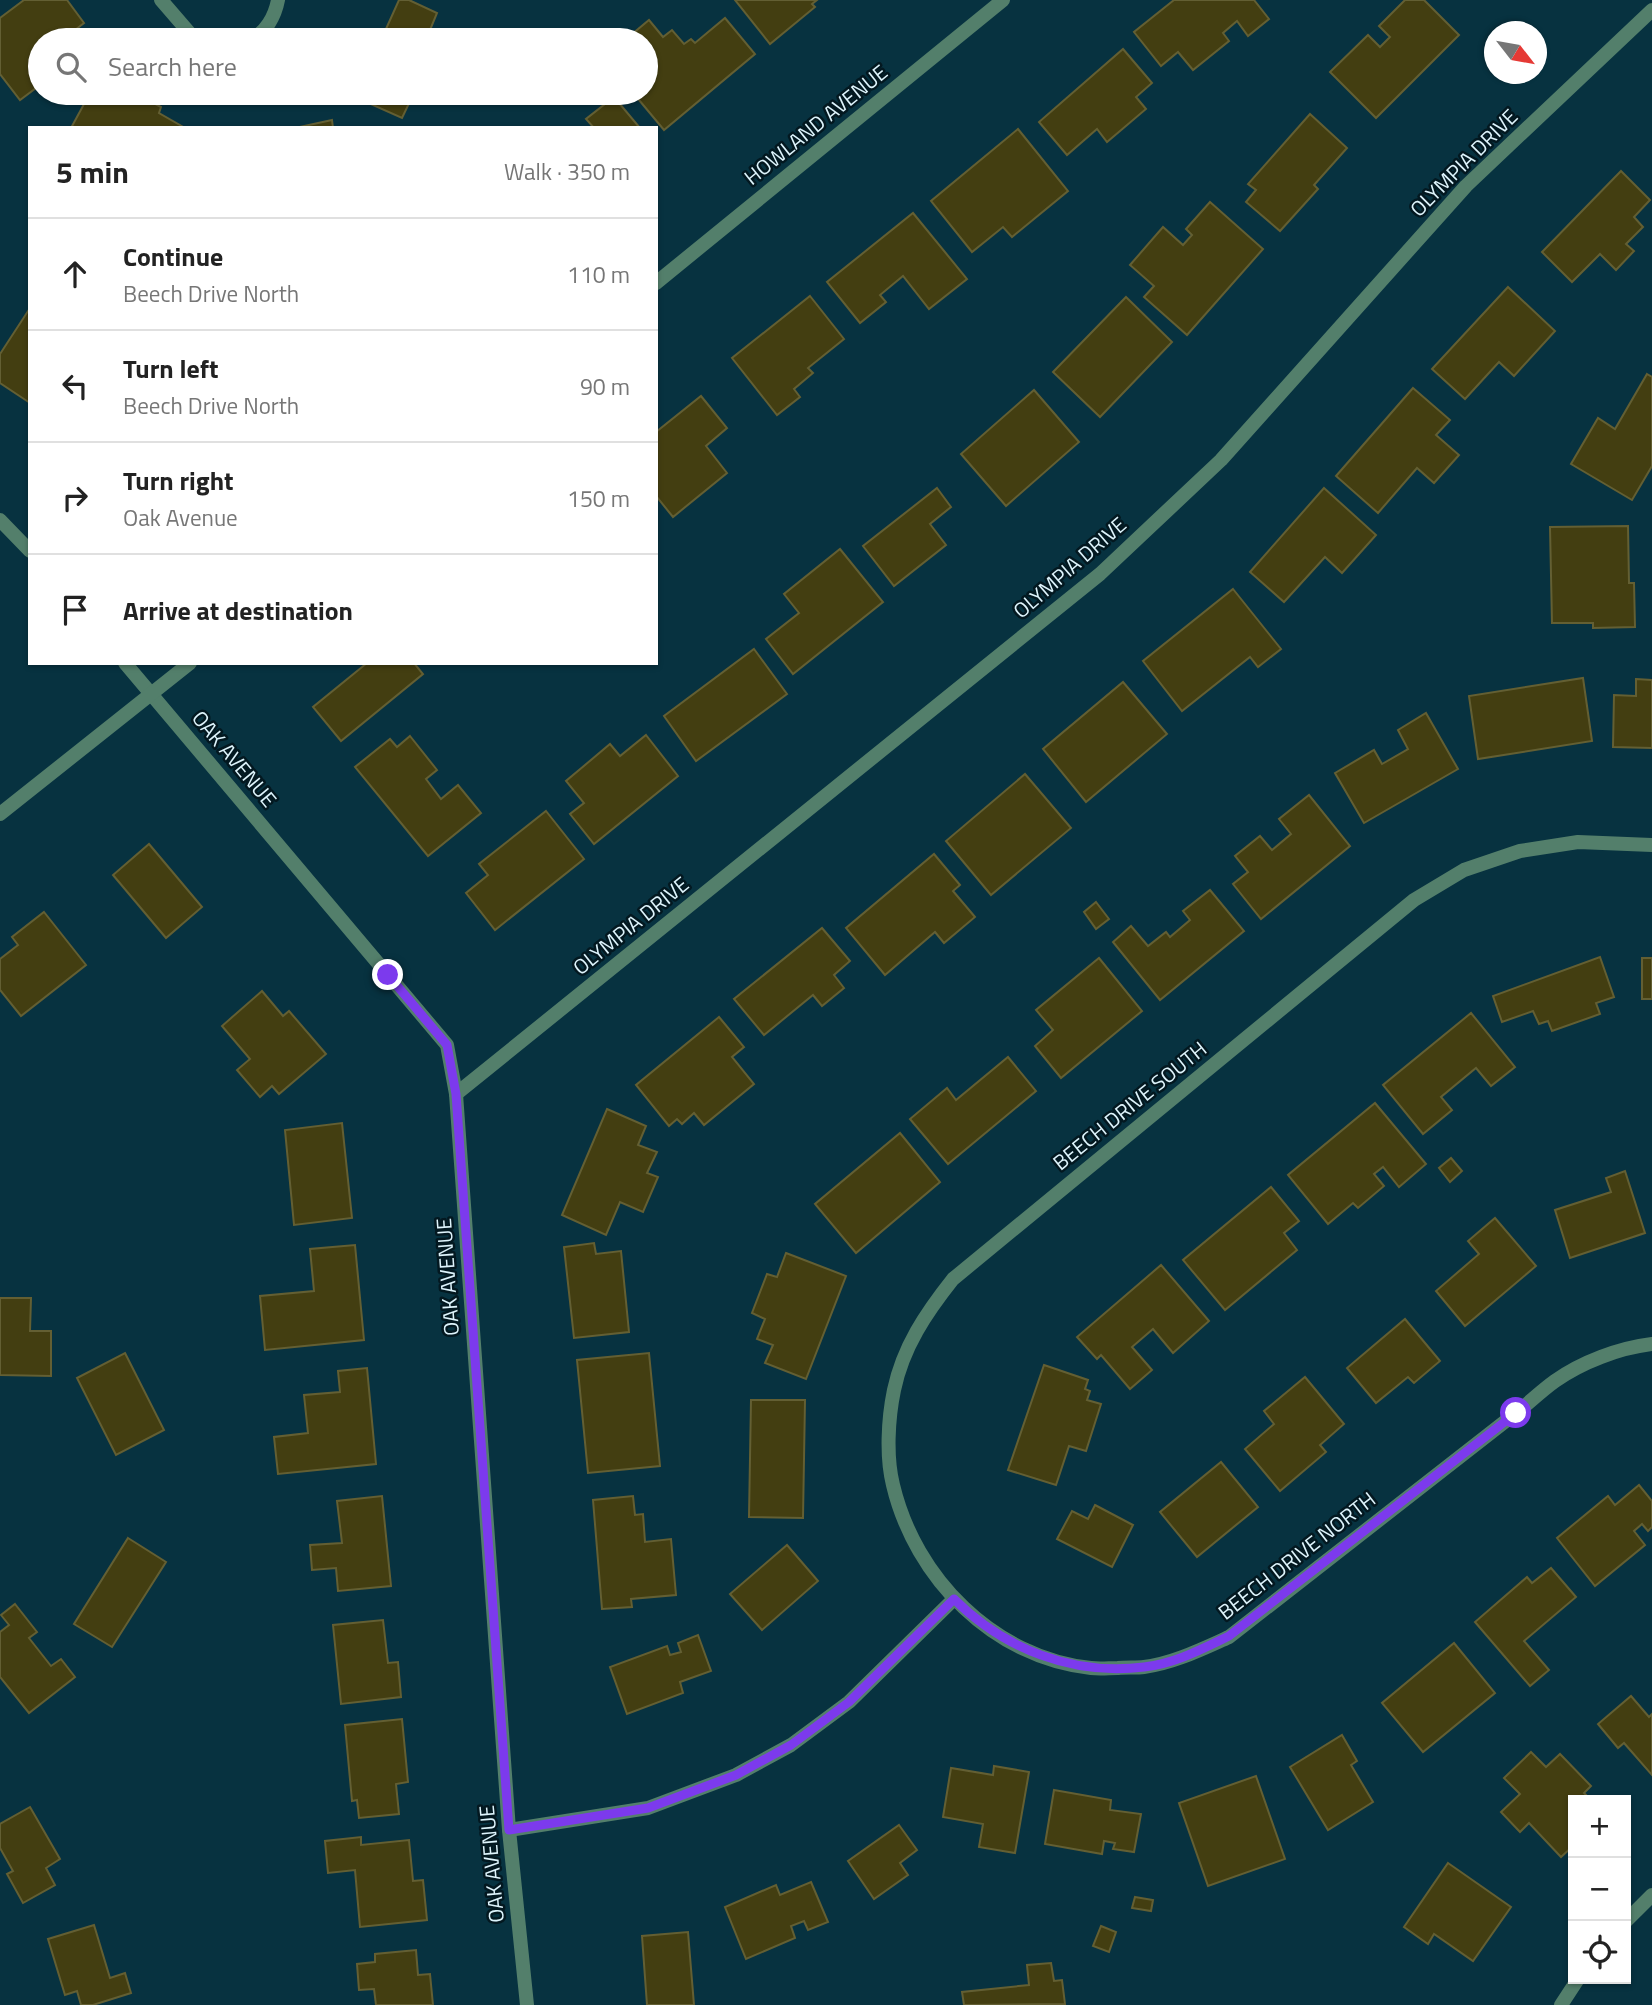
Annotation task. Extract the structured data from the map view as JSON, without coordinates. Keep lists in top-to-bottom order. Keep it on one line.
{"streets":{"street":["HOWLAND AVENUE","OLYMPIA DRIVE","OAK AVENUE","BEECH DRIVE SOUTH","BEECH DRIVE NORTH"]},"crossings":[["OLYMPIA DRIVE","OAK AVENUE"],["BEECH DRIVE SOUTH","BEECH DRIVE NORTH"]],"north":"bottom right","page":{"search":"Search here","heading":["5 min","Walk · 350 m"],"list":[["Continue","Beech Drive North","110 m"],["Turn left","Beech Drive North","90 m"],["Turn right","Oak Avenue","150 m"],"Arrive at destination"],"map_buttons":["+","−"]}}
